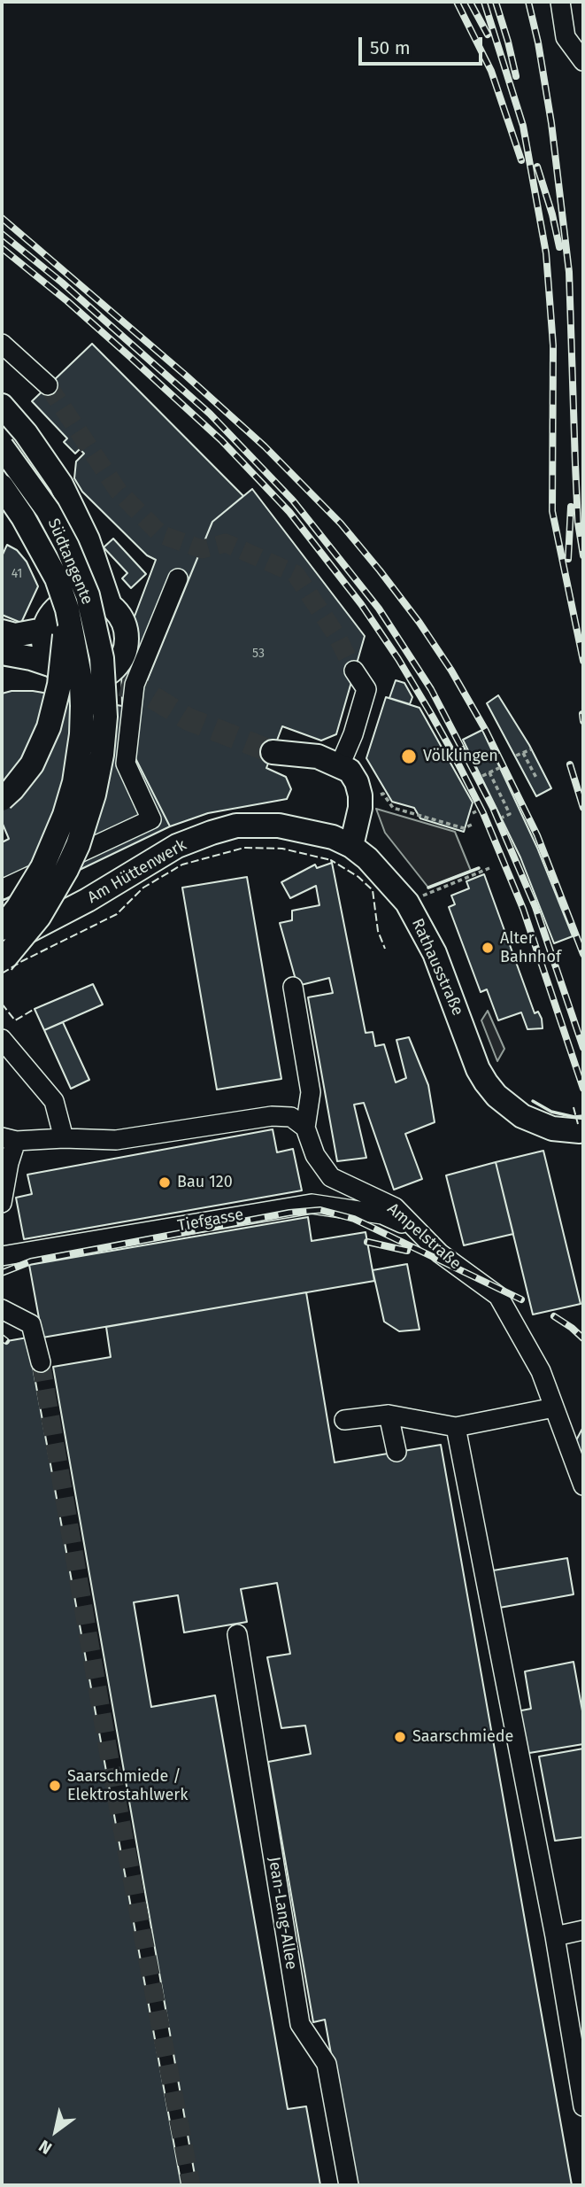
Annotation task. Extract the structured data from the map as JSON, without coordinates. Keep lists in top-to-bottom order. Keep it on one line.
{"streets":{"main road":["Südtangente","Am Hüttenwerk","Rathausstraße"],"street":["Tiefgasse","Ampelstraße","Jean-Lang-Allee"]},"crossings":[["Am Hüttenwerk","Rathausstraße"],["Tiefgasse","Ampelstraße"]],"places":["Völklingen","Alter Bahnhof","Bau 120","Saarschmiede","Saarschmiede / Elektrostahlwerk"],"house_numbers":["41","53"],"scale_bar":"50 m","north":"bottom left"}
